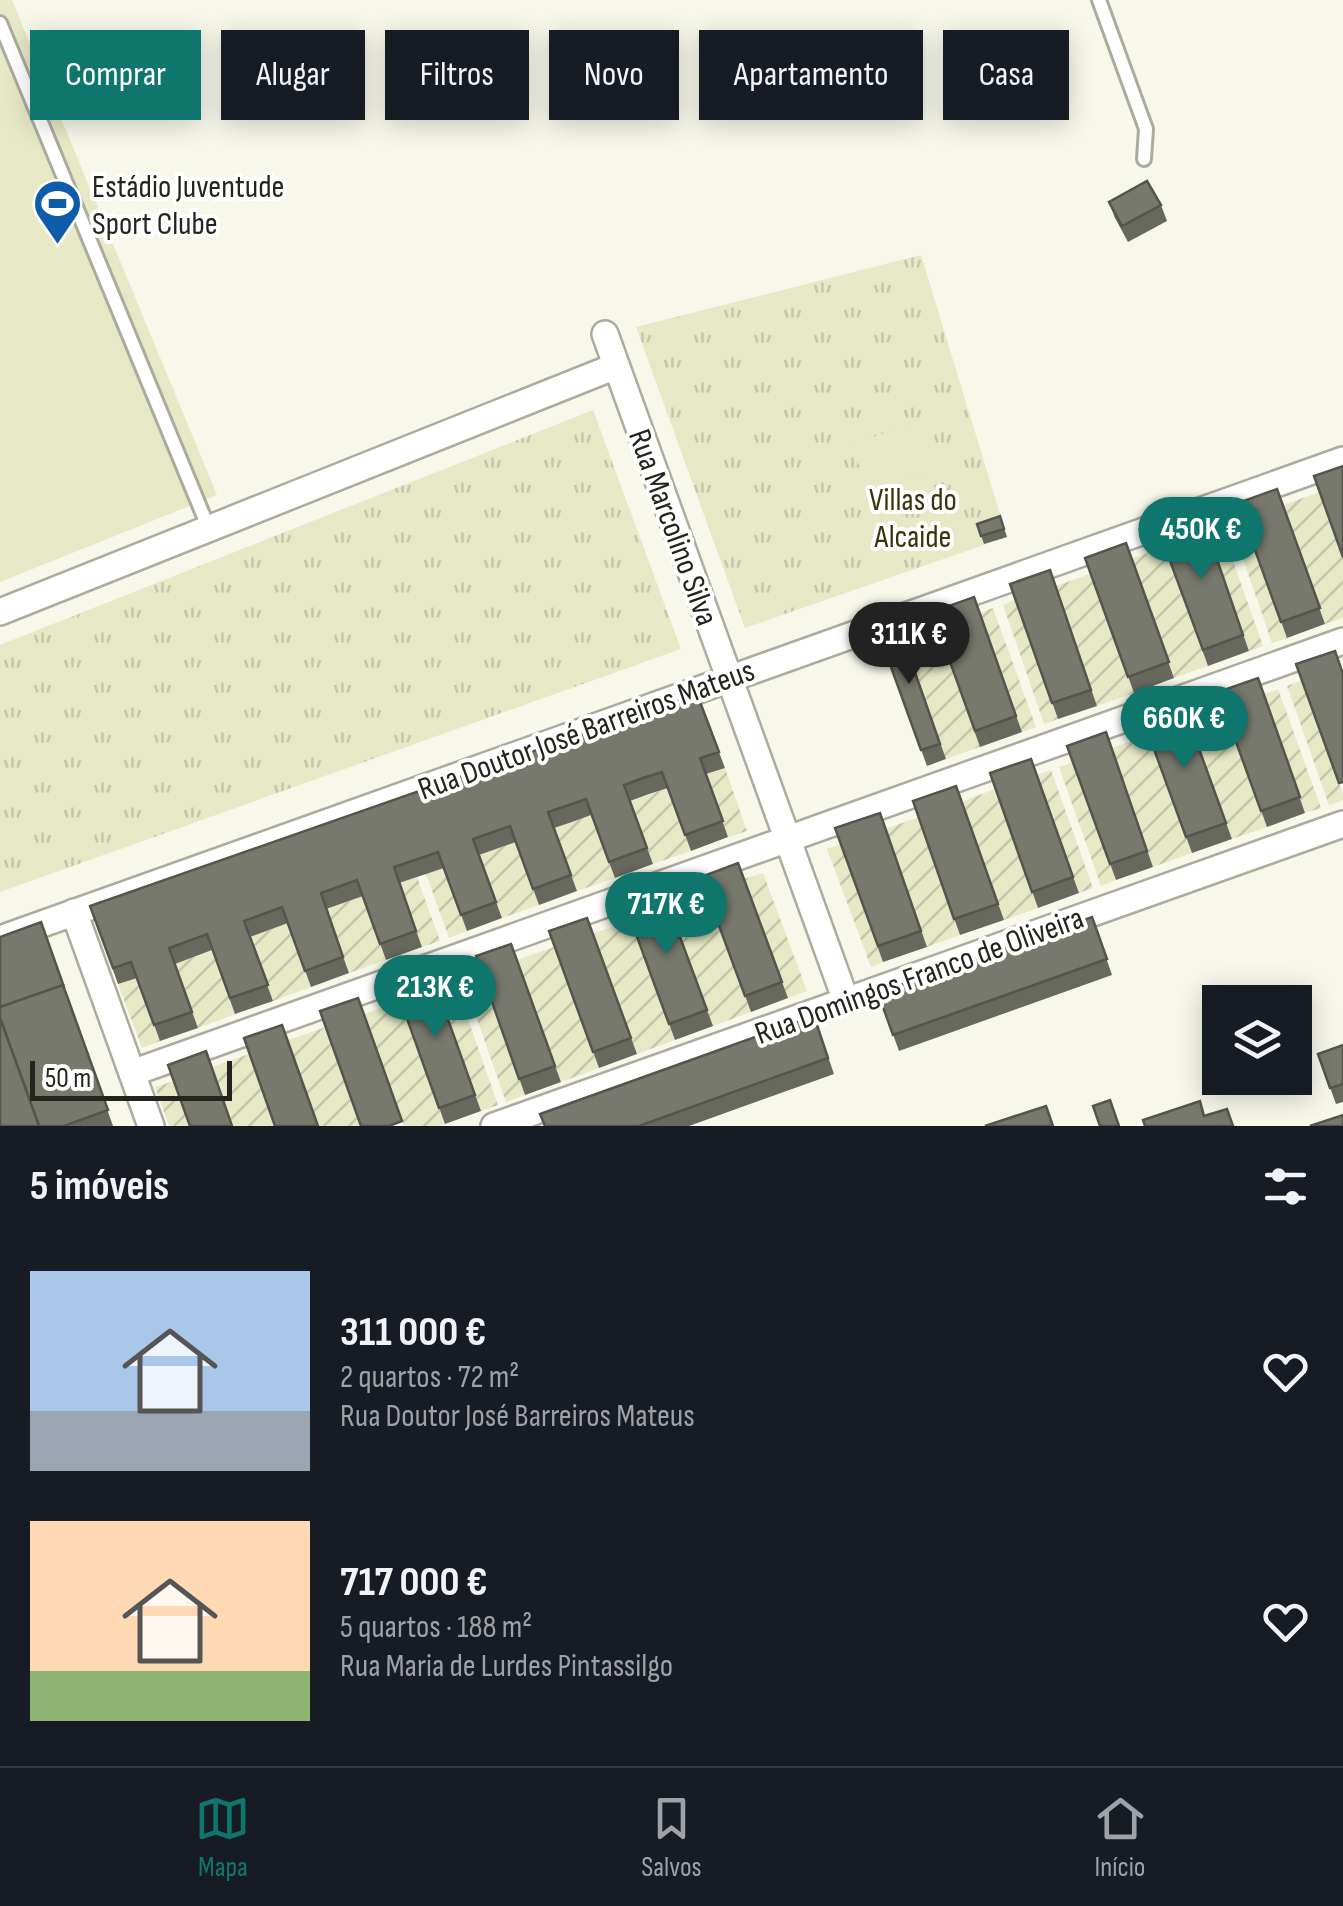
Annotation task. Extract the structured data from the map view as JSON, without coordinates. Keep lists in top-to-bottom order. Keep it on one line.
{"streets":{"street":["Rua Marcolino Silva","Rua Doutor José Barreiros Mateus","Rua Domingos Franco de Oliveira"]},"crossings":[["Rua Marcolino Silva","Rua Doutor José Barreiros Mateus"],["Rua Marcolino Silva","Rua Domingos Franco de Oliveira"]],"parks":["Villas do Alcaide"],"places":{"sports":["Estádio Juventude Sport Clube"]},"scale_bar":"50 m","page":{"chip":["Comprar","Alugar","Filtros","Novo","Apartamento","Casa"],"price":["450K €","311K €","660K €","717K €","213K €"],"scale":"50 m","heading":"5 imóveis","list":[{"name":"311 000 €","note":"2 quartos · 72 m² · Rua Doutor José Barreiros Mateus"},{"name":"717 000 €","note":"5 quartos · 188 m² · Rua Maria de Lurdes Pintassilgo"}],"tabs":["Mapa","Salvos","Início"]}}
